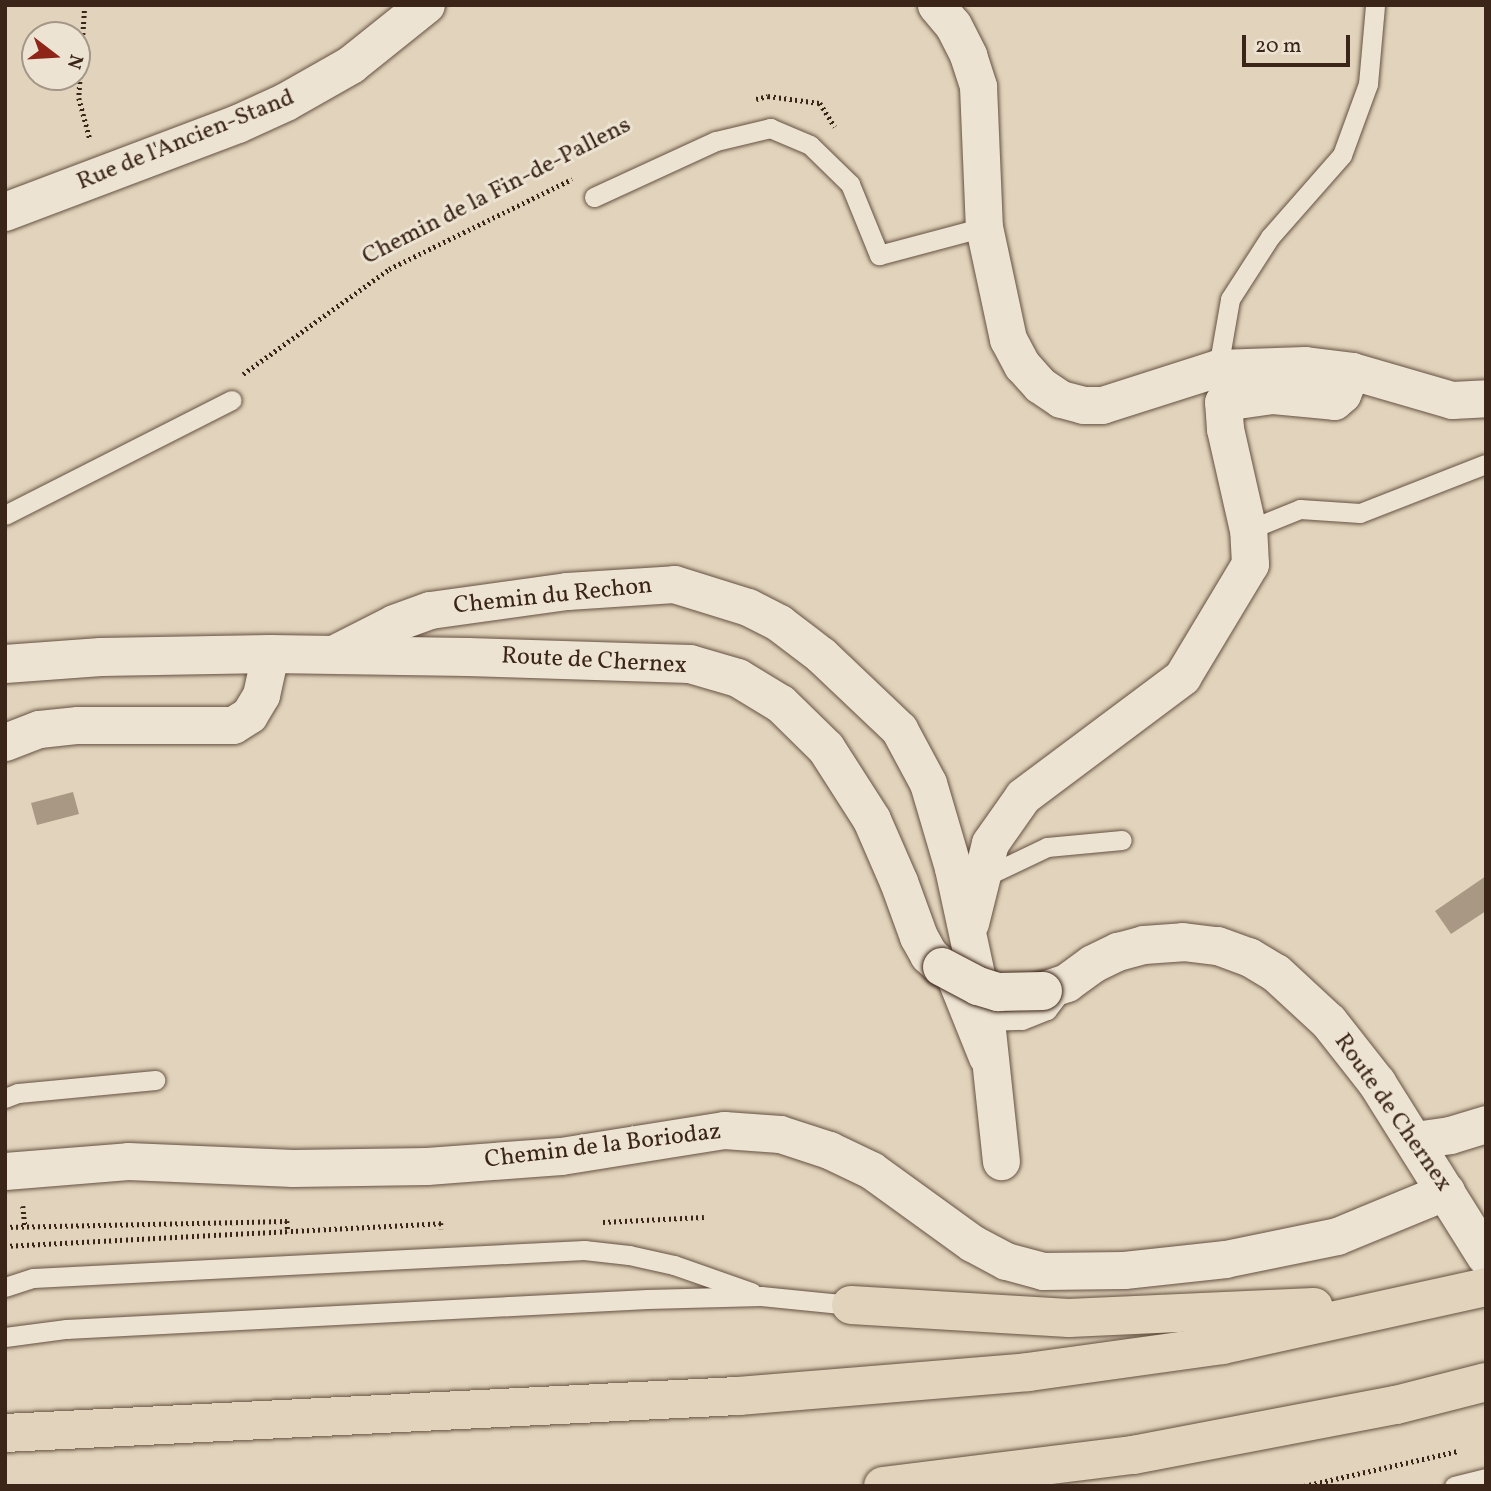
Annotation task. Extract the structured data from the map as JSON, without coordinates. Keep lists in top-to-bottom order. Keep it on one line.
{"streets":{"street":["Rue de l'Ancien-Stand","Chemin du Rechon","Route de Chernex","Chemin de la Boriodaz"],"path":["Chemin de la Fin-de-Pallens"]},"crossings":[["Chemin du Rechon","Route de Chernex"],["Route de Chernex","Chemin de la Boriodaz"]],"scale_bar":"20 m","north":"right"}
